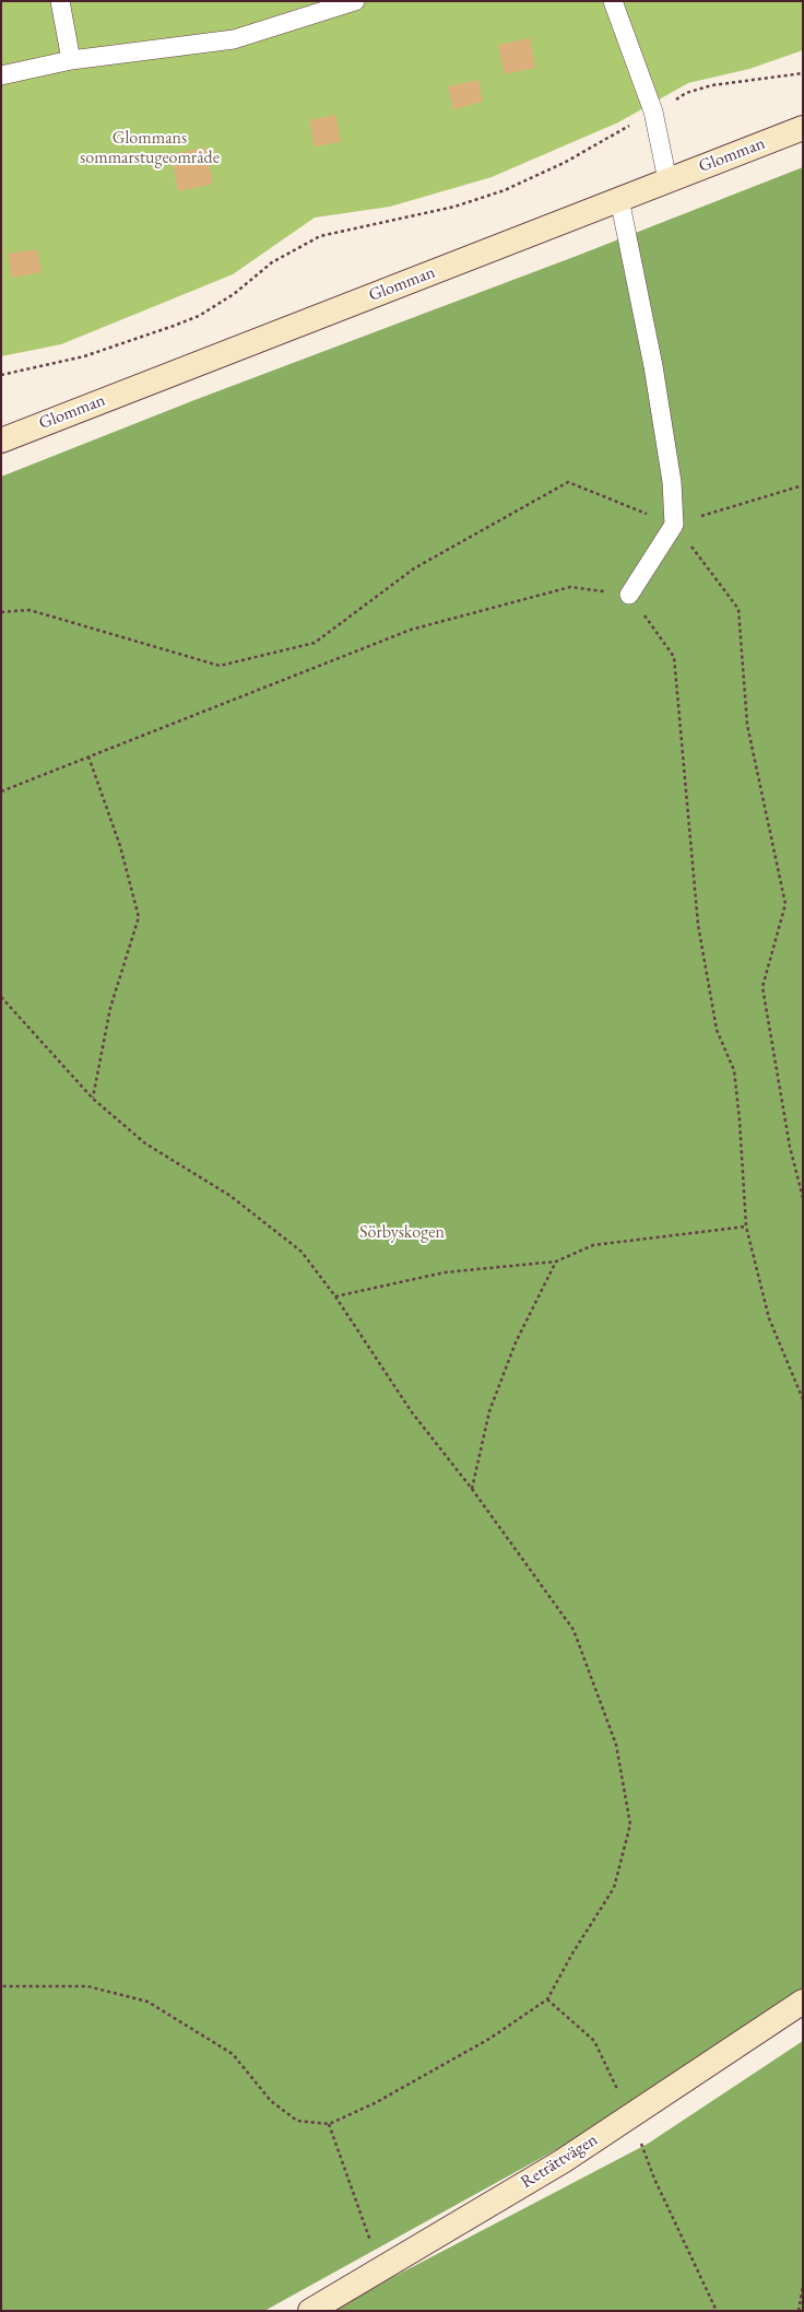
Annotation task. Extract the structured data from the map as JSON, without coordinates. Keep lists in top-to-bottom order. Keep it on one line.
{"streets":{"main road":["Glomman","Reträttvägen"]},"parks":["Glommans sommarstugeområde","Sörbyskogen"]}
